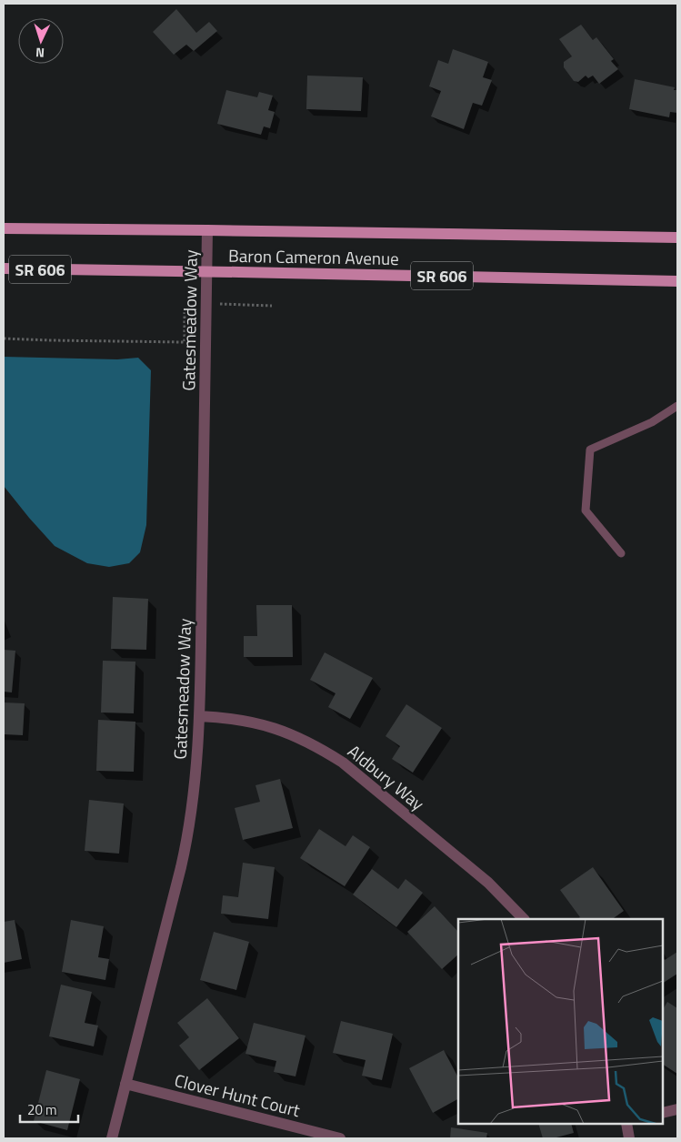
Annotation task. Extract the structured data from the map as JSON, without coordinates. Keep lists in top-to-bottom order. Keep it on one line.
{"streets":{"main road":["Baron Cameron Avenue","SR 606"],"street":["Gatesmeadow Way","Aldbury Way","Clover Hunt Court"]},"crossings":[["Baron Cameron Avenue","Gatesmeadow Way"],["Gatesmeadow Way","Aldbury Way"],["Gatesmeadow Way","Clover Hunt Court"]],"scale_bar":"20 m","north":"bottom"}
